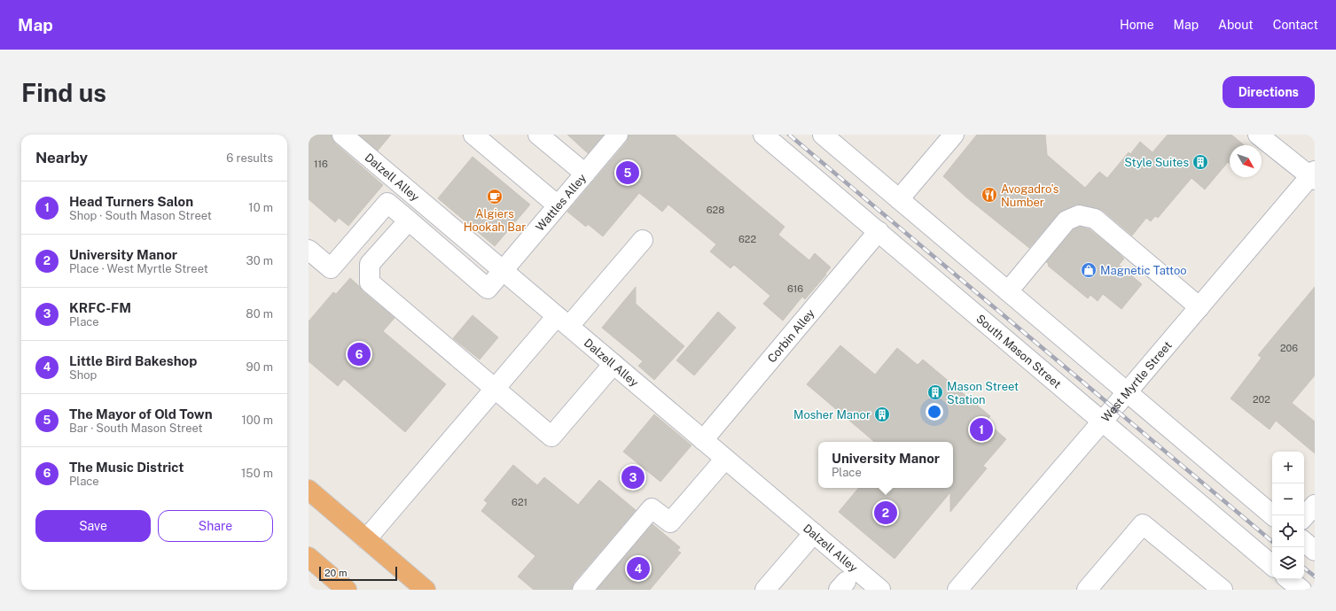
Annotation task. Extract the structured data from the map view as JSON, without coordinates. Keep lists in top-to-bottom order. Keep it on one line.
{"streets":{"street":["Dalzell Alley","Wattles Alley","Corbin Alley","South Mason Street","West Myrtle Street"]},"crossings":[["Dalzell Alley","Wattles Alley"],["Dalzell Alley","Corbin Alley"],["Corbin Alley","South Mason Street"],["South Mason Street","West Myrtle Street"]],"places":{"building":["Style Suites","Mason Street Station","Mosher Manor"],"restaurant":["Avogadro's Number"],"cafe":["Algiers Hookah Bar"],"shop":["Magnetic Tattoo"]},"house_numbers":["116","628","622","616","206","202","621"],"scale_bar":"20 m","north":"bottom right","page":{"header":"Map","nav":["Home","Map","About","Contact"],"buttons":["Directions",["Save","Share"]],"title":"Find us","heading":["Nearby","6 results"],"pins":["5","6","1","3","2","4"],"list":[{"mark":"1","name":"Head Turners Salon","note":"Shop · South Mason Street","value":"10 m"},{"mark":"2","name":"University Manor","note":"Place · West Myrtle Street","value":"30 m"},{"mark":"3","name":"KRFC-FM","note":"Place","value":"80 m"},{"mark":"4","name":"Little Bird Bakeshop","note":"Shop","value":"90 m"},{"mark":"5","name":"The Mayor of Old Town","note":"Bar · South Mason Street","value":"100 m"},{"mark":"6","name":"The Music District","note":"Place","value":"150 m"}],"popup":["University Manor","Place"],"map_buttons":["+","−"],"scale":"20 m"}}
